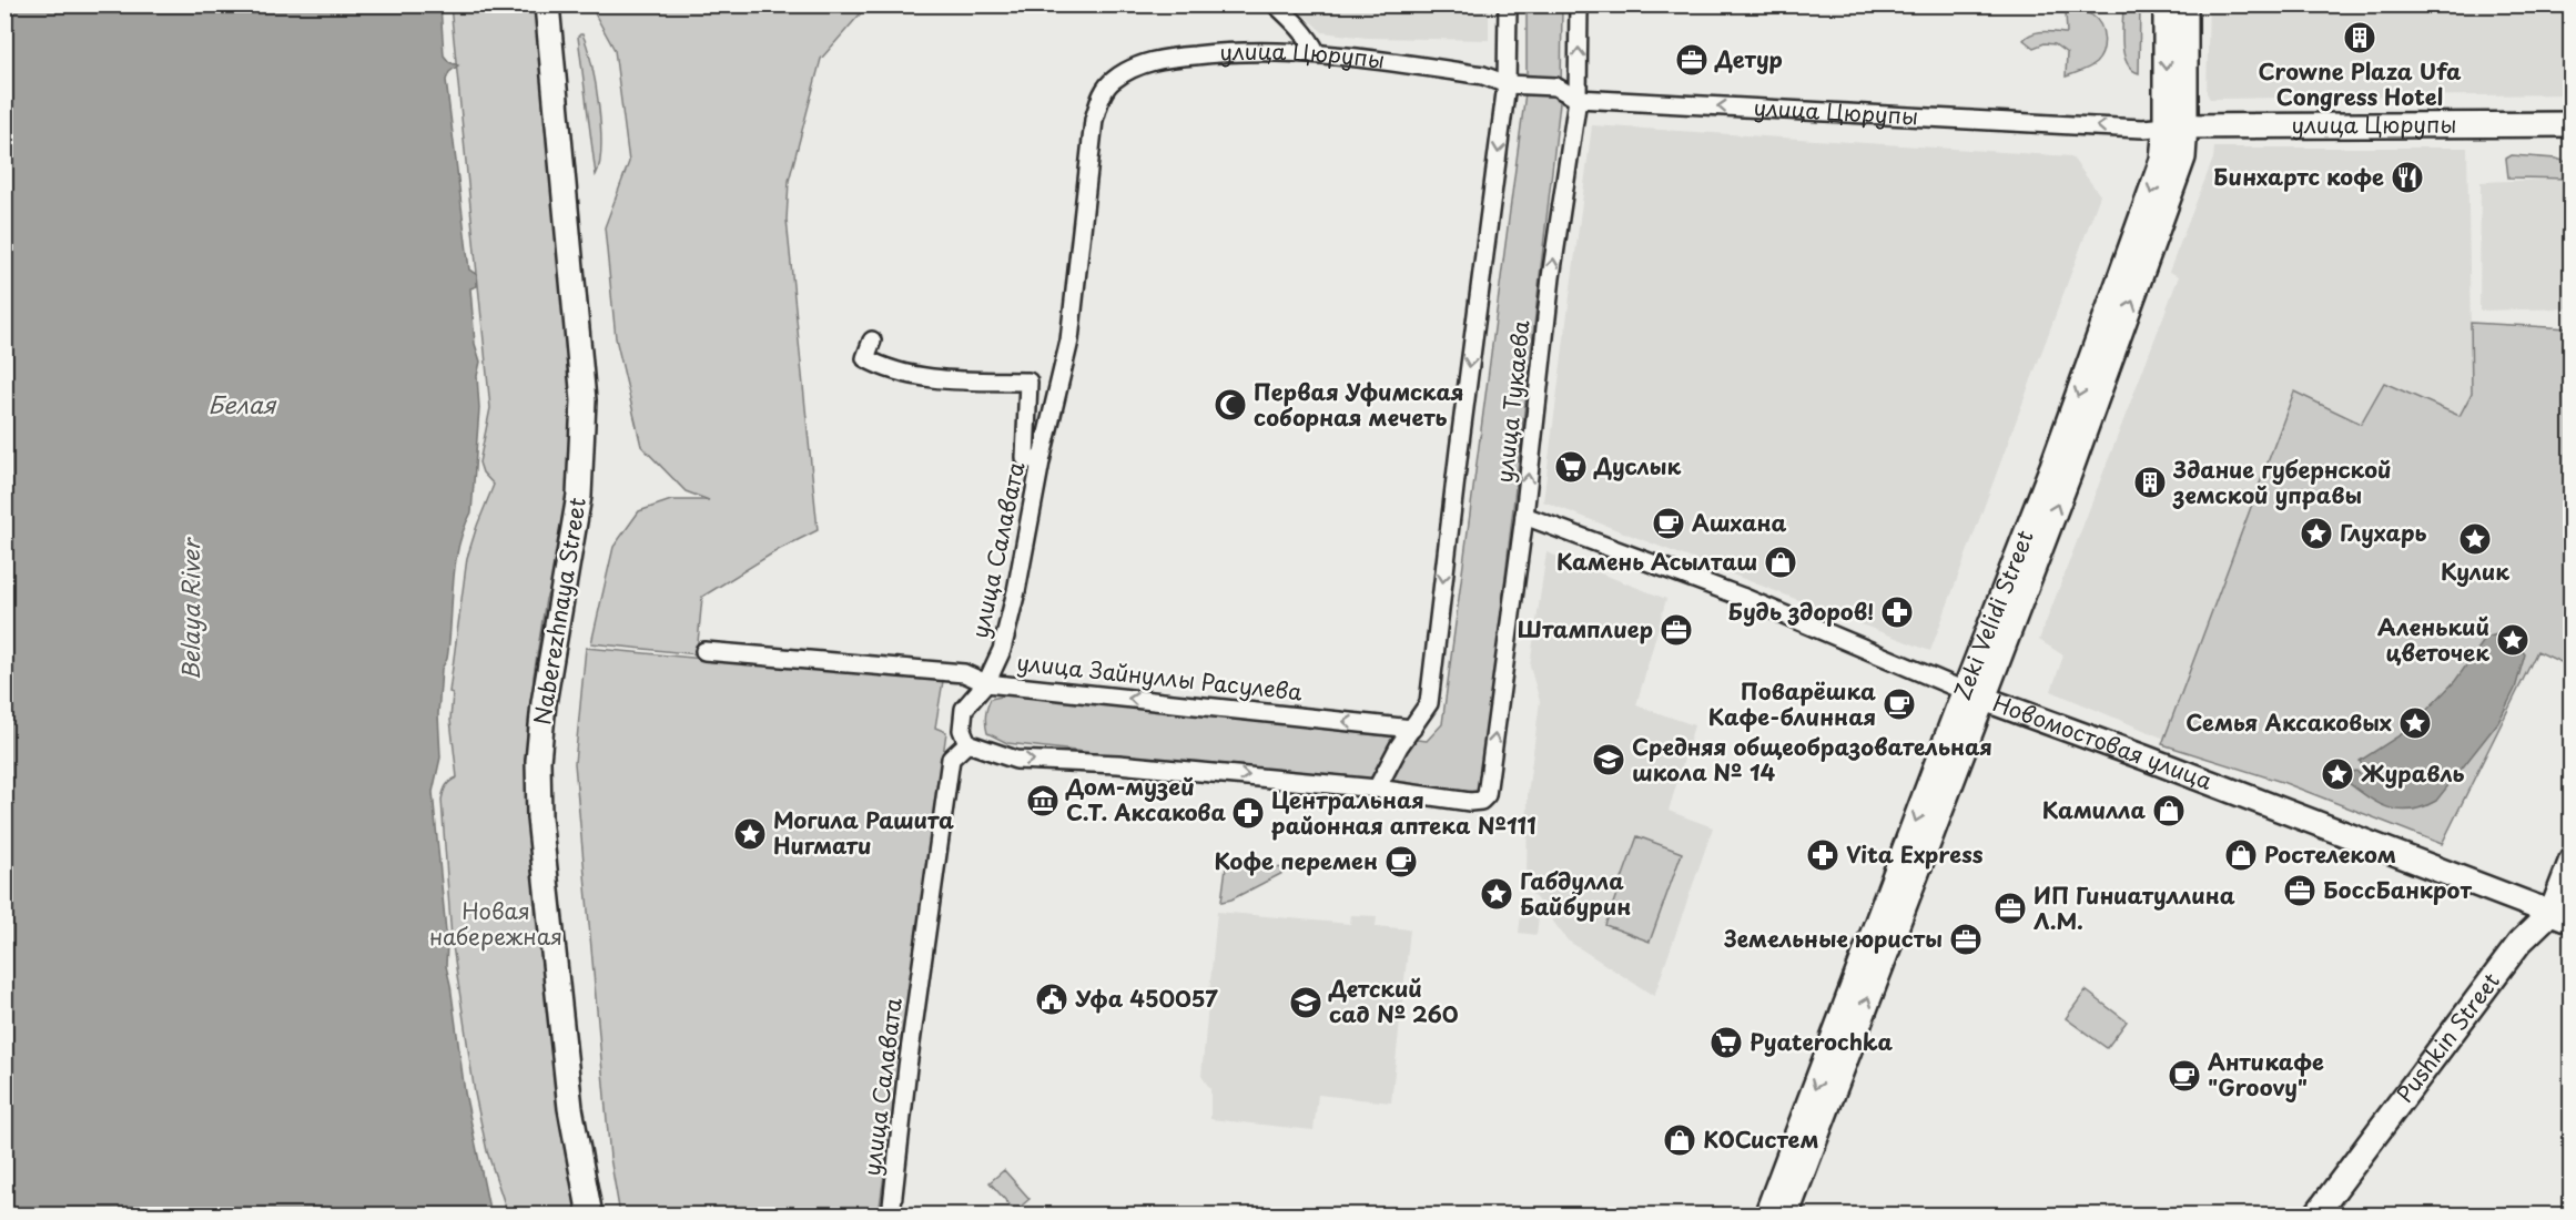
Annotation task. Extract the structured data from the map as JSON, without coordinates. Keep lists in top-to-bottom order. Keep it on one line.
{"streets":{"street":["улица Цюрупы","улица Тукаева","улица Салавата","Naberezhnaya Street","Zeki Velidi Street","улица Зайнуллы Расулева","Новомостовая улица","Pushkin Street"]},"crossings":[["улица Цюрупы","улица Тукаева"],["улица Цюрупы","улица Салавата"],["улица Цюрупы","Zeki Velidi Street"],["улица Тукаева","улица Зайнуллы Расулева"],["улица Тукаева","Новомостовая улица"],["улица Салавата","улица Зайнуллы Расулева"],["Zeki Velidi Street","Новомостовая улица"],["Новомостовая улица","Pushkin Street"]],"one_way":["улица Цюрупы"],"water":["Белая","Belaya River"],"parks":["Новая набережная"],"places":{"building":["Crowne Plaza Ufa Congress Hotel","Здание губернской земской управы"],"office":["Детур","Штамплиер","БоссБанкрот","ИП Гиниатуллина Л.М.","Земельные юристы"],"restaurant":["Бинхартс кофе"],"mosque":["Первая Уфимская соборная мечеть"],"supermarket":["Дуслык","Pyaterochka"],"cafe":["Ашхана","Поварёшка Кафе-блинная","Кофе перемен","Антикафе \"Groovy\""],"place":["Глухарь","Кулик","Аленький цветочек","Семья Аксаковых","Журавль","Могила Рашита Нигмати","Габдулла Байбурин"],"shop":["Камень Асылташ","Камилла","Ростелеком","КОСистем"],"pharmacy":["Будь здоров!","Центральная районная аптека №111","Vita Express"],"school or university":["Средняя общеобразовательная школа № 14","Детский сад № 260"],"museum":["Дом-музей С.Т. Аксакова"],"public building":["Уфа 450057"]}}
